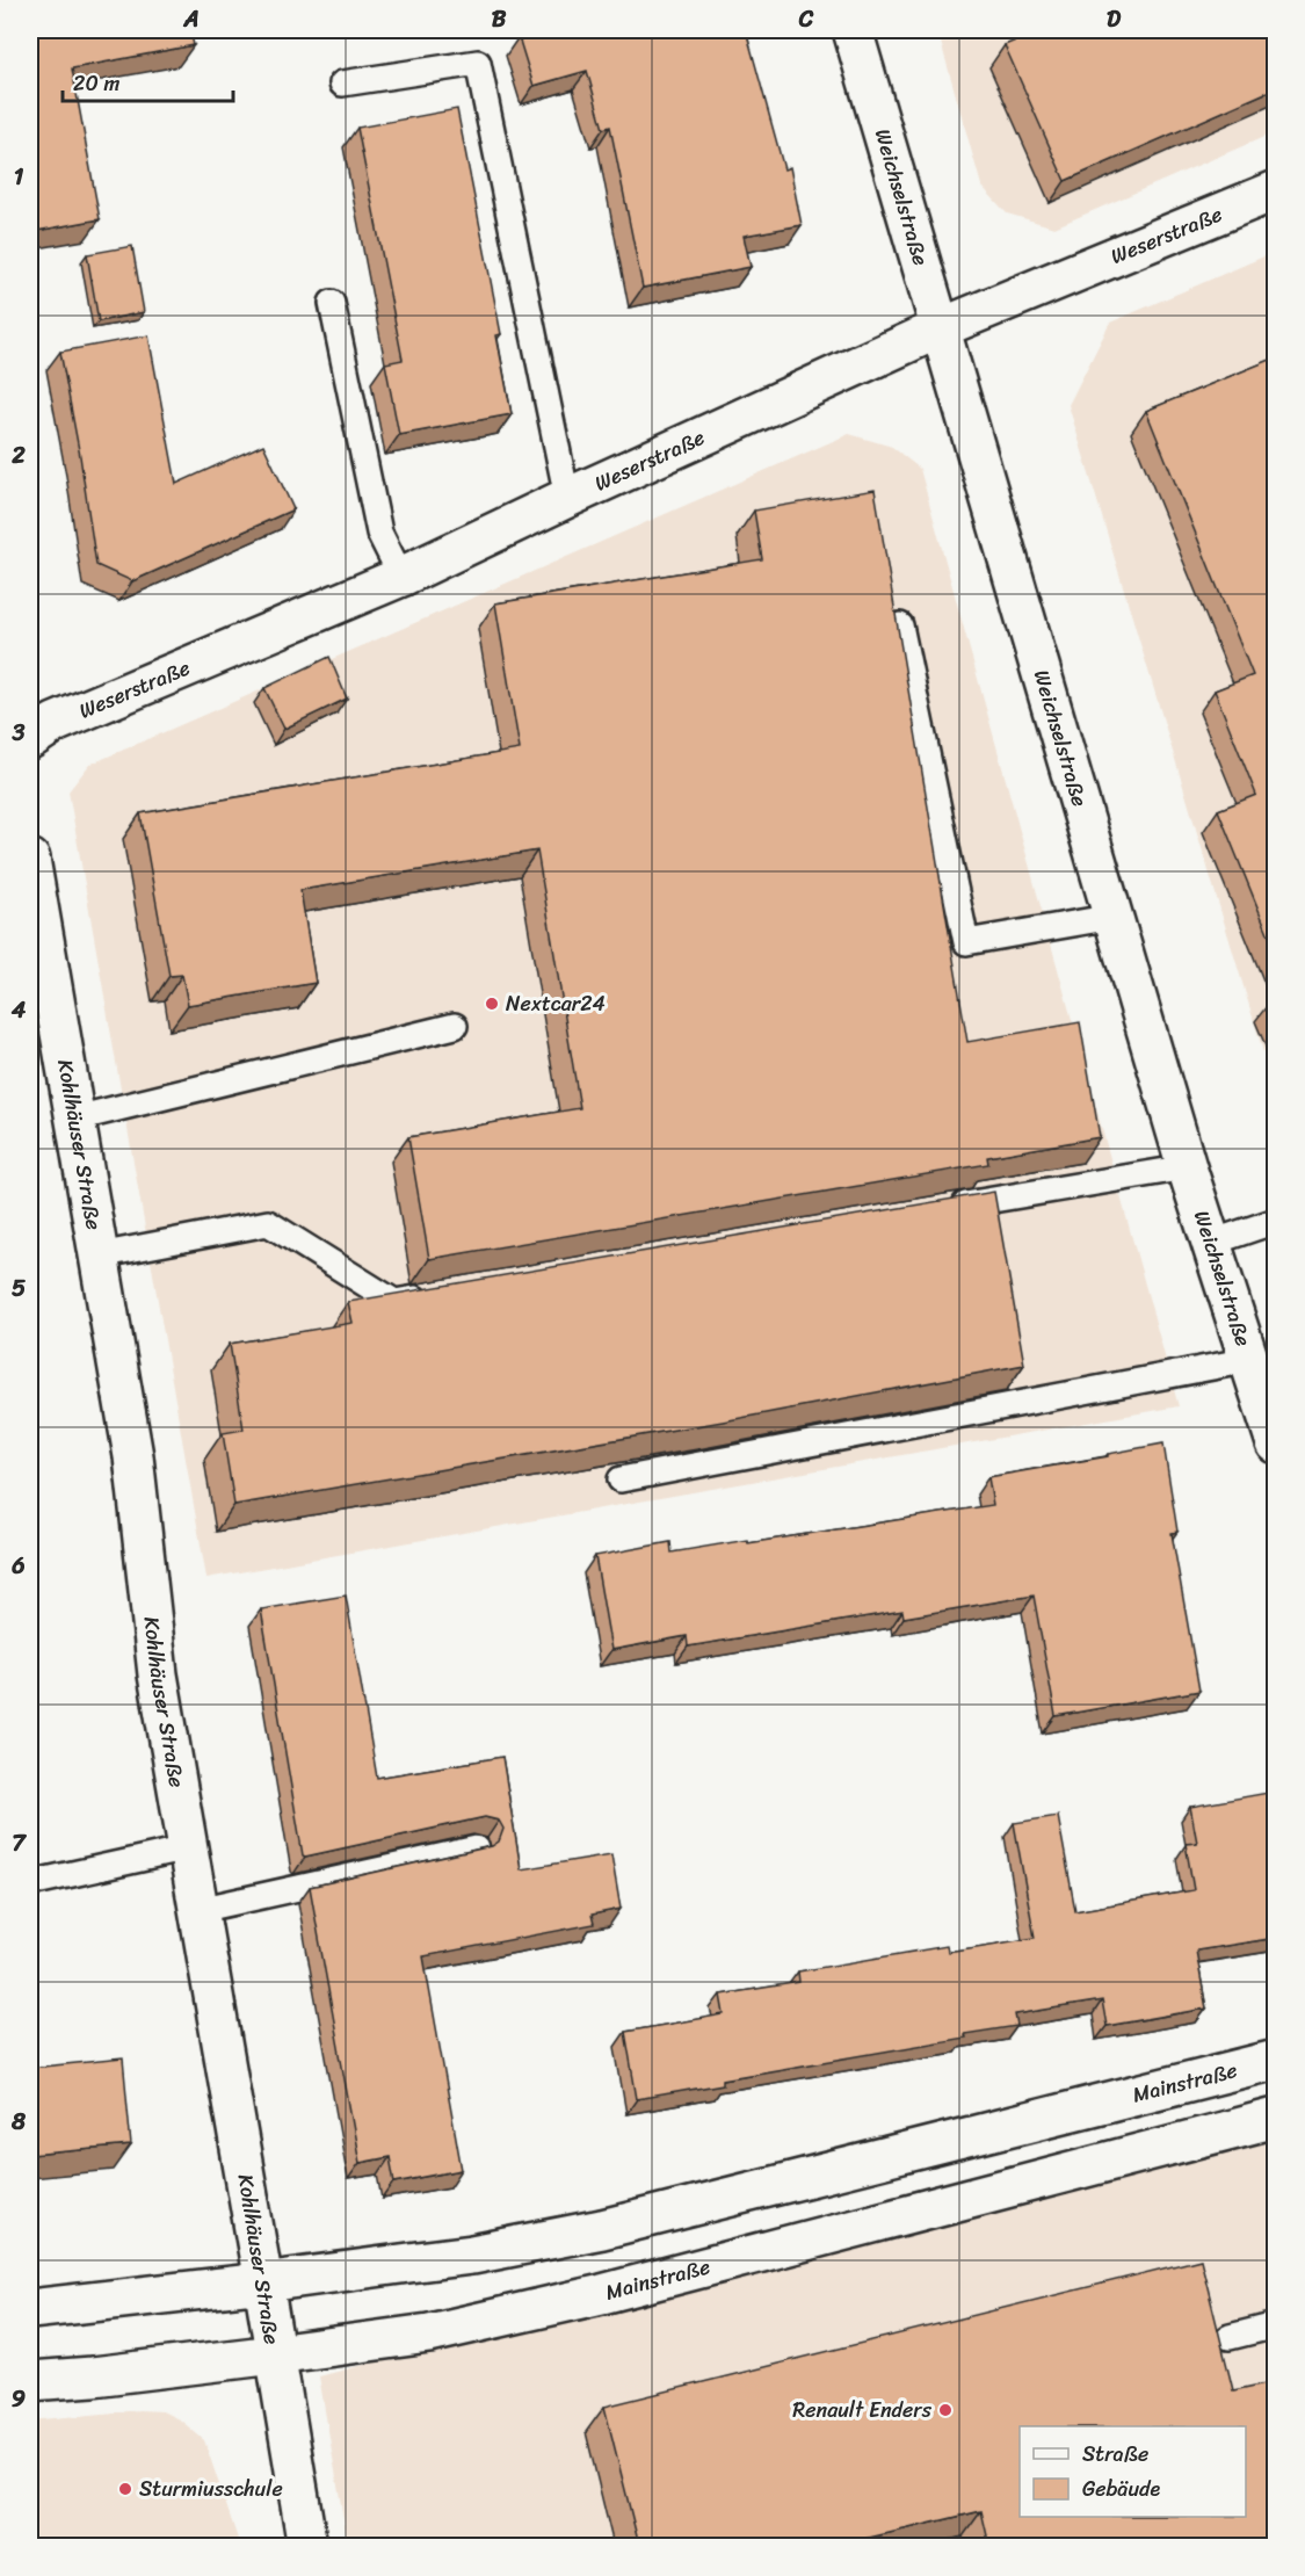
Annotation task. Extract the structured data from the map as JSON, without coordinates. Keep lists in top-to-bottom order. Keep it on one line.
{"streets":{"street":["Weichselstraße","Weserstraße","Kohlhäuser Straße","Mainstraße"]},"crossings":[["Weichselstraße","Weserstraße"],["Kohlhäuser Straße","Mainstraße"]],"places":["Nextcar24","Renault Enders","Sturmiusschule"],"legend":["Straße","Gebäude"],"scale_bar":"20 m","grid":{"columns":["A","B","C","D"],"rows":["1","2","3","4","5","6","7","8","9"]}}
